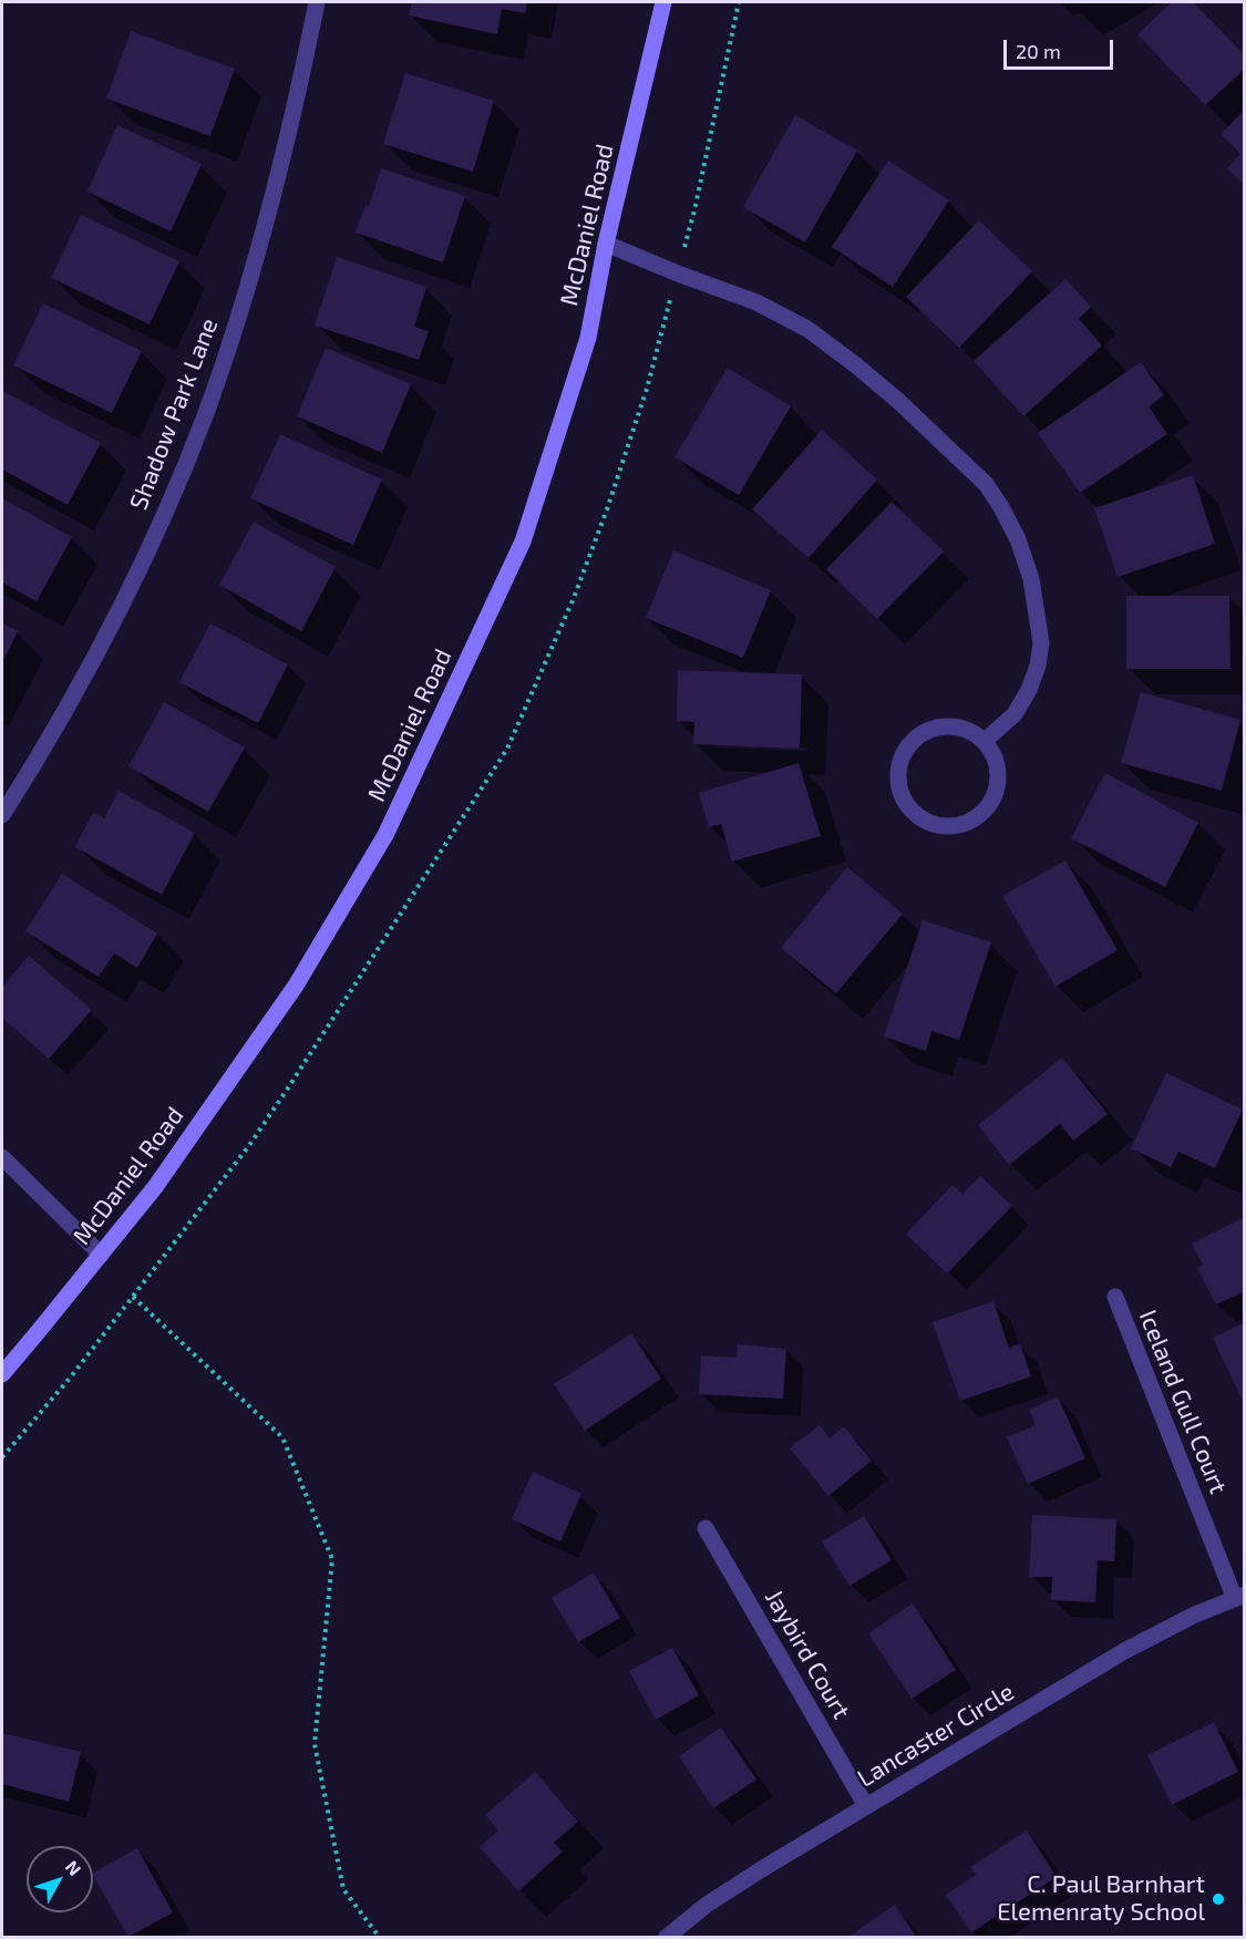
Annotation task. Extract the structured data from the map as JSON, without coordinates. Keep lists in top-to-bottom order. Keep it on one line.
{"streets":{"main road":["McDaniel Road"],"street":["Shadow Park Lane","Iceland Gull Court","Jaybird Court","Lancaster Circle"]},"crossings":[["Iceland Gull Court","Lancaster Circle"],["Jaybird Court","Lancaster Circle"]],"places":["C. Paul Barnhart Elemenraty School"],"scale_bar":"20 m","north":"top right"}
